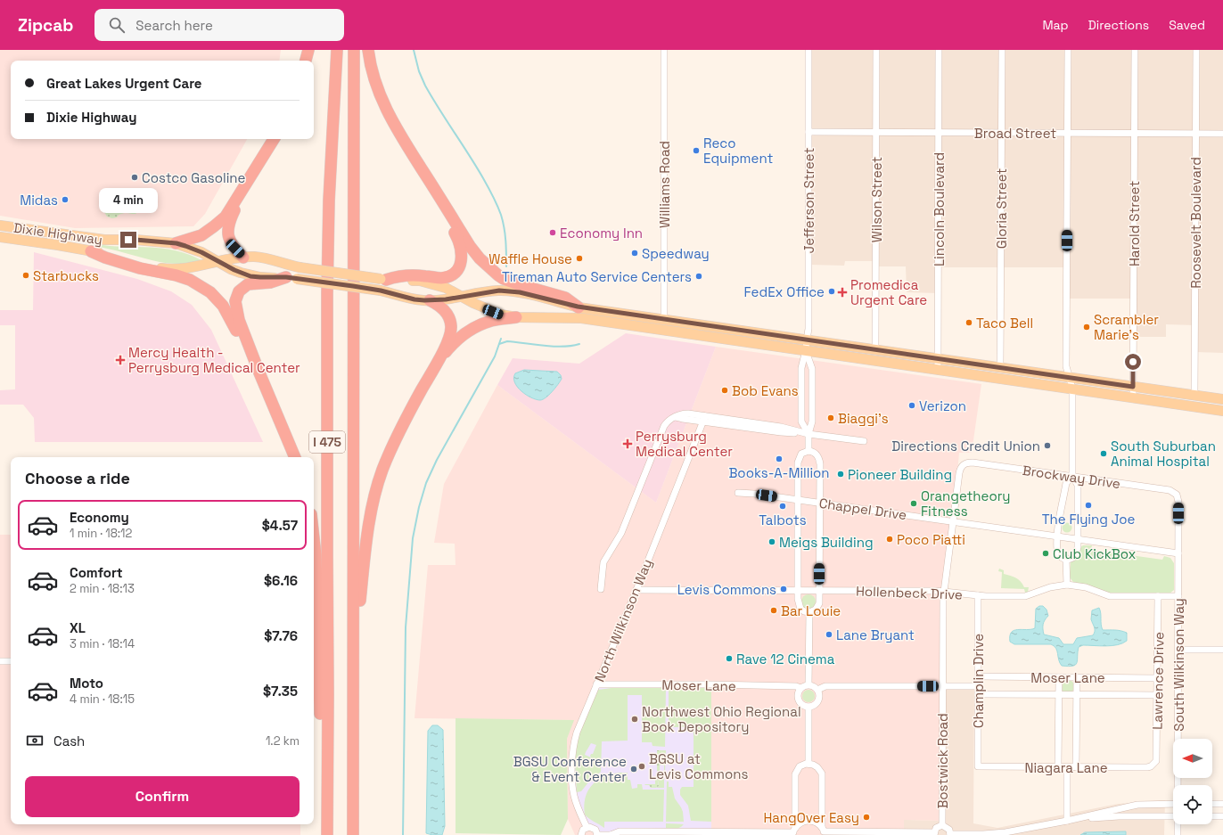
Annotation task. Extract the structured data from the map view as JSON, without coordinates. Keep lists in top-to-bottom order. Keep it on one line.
{"streets":{"highway":["I 475"],"main road":["Dixie Highway"],"street":["Broad Street","Williams Road","Wilson Street","Jefferson Street","Gloria Street","Lincoln Boulevard","Roosevelt Boulevard","Harold Street","Brockway Drive","Chappel Drive","Hollenbeck Drive","North Wilkinson Way","South Wilkinson Way","Moser Lane","Champlin Drive","Lawrence Drive","Bostwick Road","Niagara Lane"]},"crossings":[["Broad Street","Wilson Street"],["Broad Street","Jefferson Street"],["Broad Street","Gloria Street"],["Broad Street","Lincoln Boulevard"],["Broad Street","Roosevelt Boulevard"],["Broad Street","Harold Street"],["Williams Road","Dixie Highway"],["Wilson Street","Dixie Highway"],["Jefferson Street","Dixie Highway"],["Gloria Street","Dixie Highway"],["Lincoln Boulevard","Dixie Highway"],["Roosevelt Boulevard","Dixie Highway"],["Harold Street","Dixie Highway"],["Brockway Drive","South Wilkinson Way"],["Brockway Drive","Bostwick Road"],["Chappel Drive","South Wilkinson Way"],["Chappel Drive","Bostwick Road"],["Hollenbeck Drive","North Wilkinson Way"],["Hollenbeck Drive","South Wilkinson Way"],["Hollenbeck Drive","Champlin Drive"],["Hollenbeck Drive","Lawrence Drive"],["Hollenbeck Drive","Bostwick Road"],["North Wilkinson Way","Moser Lane"],["Moser Lane","Champlin Drive"],["Moser Lane","Lawrence Drive"],["Champlin Drive","Niagara Lane"],["Lawrence Drive","Niagara Lane"]],"places":{"other":["Reco Equipment","Costco Gasoline","Midas","Economy Inn","Speedway","Waffle House","Starbucks","Tireman Auto Service Centers","FedEx Office","Taco Bell","Scrambler Marie's","Bob Evans","Verizon","Biaggi's","Directions Credit Union","South Suburban Animal Hospital","Books-A-Million","Pioneer Building","Orangetheory Fitness","The Flying Joe","Talbots","Poco Piatti","Meigs Building","Club KickBox","Levis Commons","Bar Louie","Lane Bryant","Rave 12 Cinema","Northwest Ohio Regional Book Depository","BGSU at Levis Commons","BGSU Conference & Event Center","HangOver Easy"],"health":["Promedica Urgent Care","Mercy Health - Perrysburg Medical Center","Perrysburg Medical Center"]},"north":"left","page":{"header":"Zipcab","search":"Search here","nav":["Map","Directions","Saved"],"banner":["Great Lakes Urgent Care","Dixie Highway"],"bubble":"4 min","heading":"Choose a ride","list":[{"name":"Economy","note":"1 min · 18:12","value":"$4.57"},{"name":"Comfort","note":"2 min · 18:13","value":"$6.16"},{"name":"XL","note":"3 min · 18:14","value":"$7.76"},{"name":"Moto","note":"4 min · 18:15","value":"$7.35"}],"pay":["Cash","1.2 km"],"buttons":"Confirm"}}
